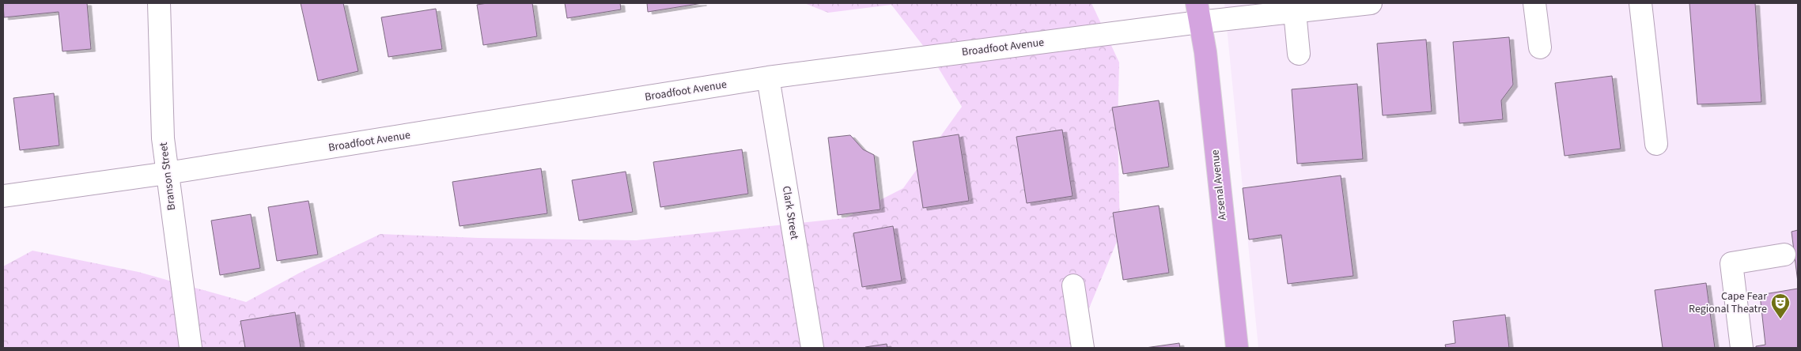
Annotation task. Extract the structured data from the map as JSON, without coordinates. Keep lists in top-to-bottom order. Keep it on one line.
{"streets":{"main road":["Arsenal Avenue"],"street":["Broadfoot Avenue","Branson Street","Clark Street"]},"crossings":[["Broadfoot Avenue","Branson Street"],["Broadfoot Avenue","Arsenal Avenue"],["Broadfoot Avenue","Clark Street"]],"places":{"theatre":["Cape Fear Regional Theatre"]}}
